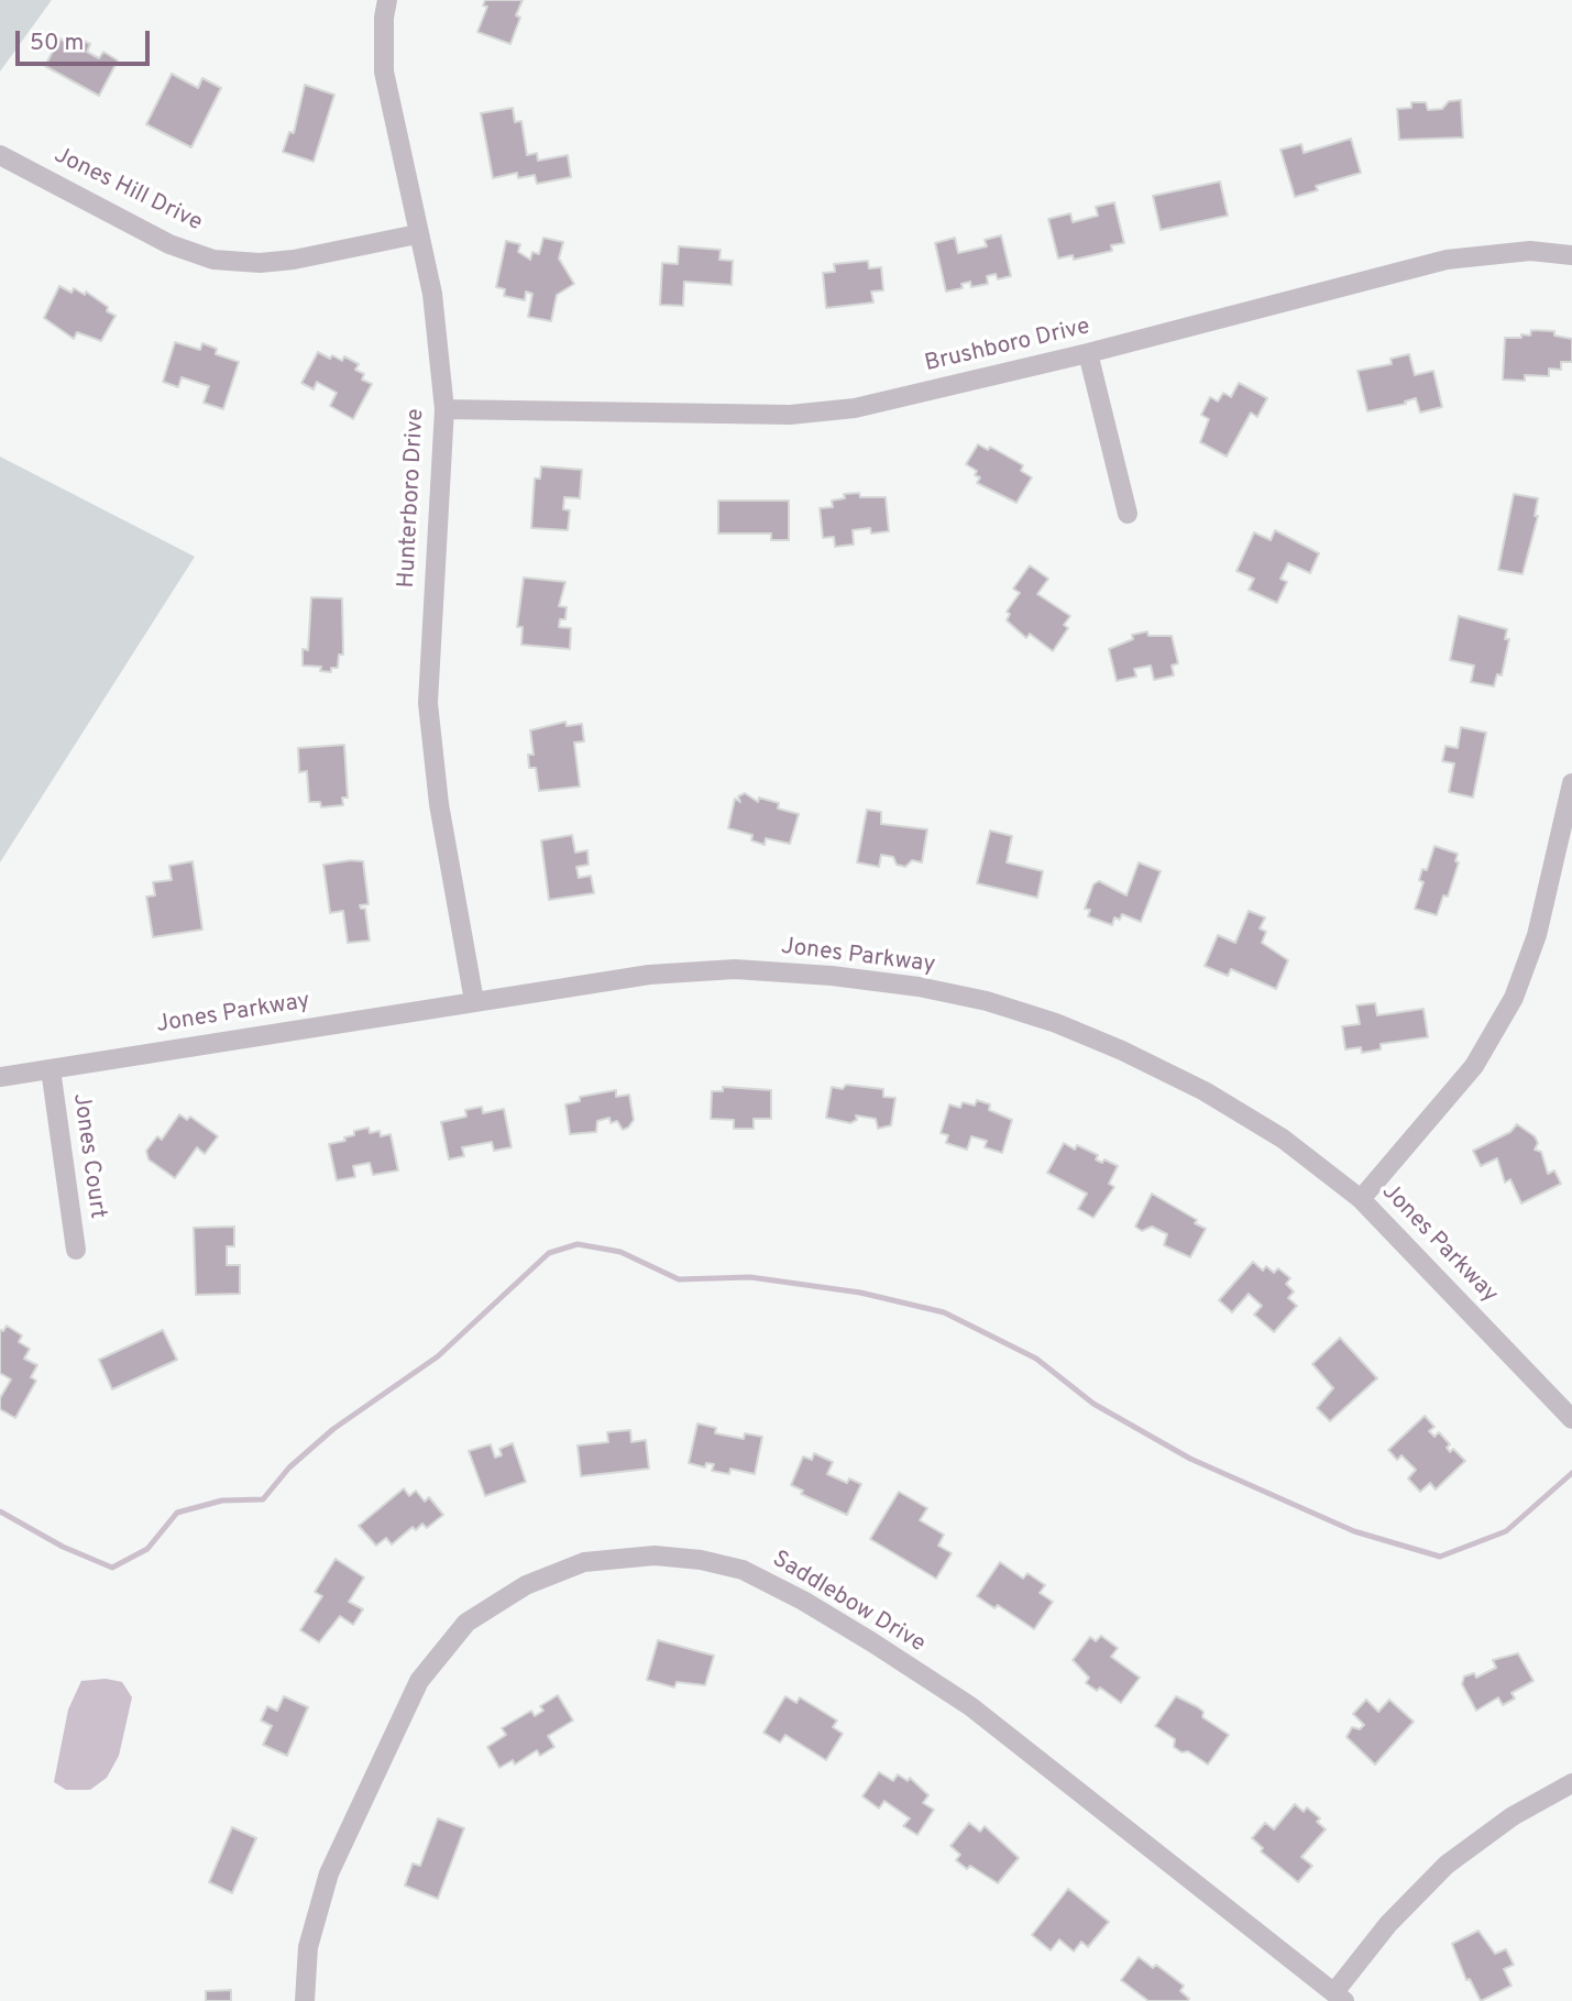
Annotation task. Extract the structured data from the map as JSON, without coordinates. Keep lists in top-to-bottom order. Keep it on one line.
{"streets":{"street":["Jones Hill Drive","Brushboro Drive","Hunterboro Drive","Jones Parkway","Jones Court","Saddlebow Drive"]},"crossings":[["Jones Hill Drive","Hunterboro Drive"],["Brushboro Drive","Hunterboro Drive"],["Hunterboro Drive","Jones Parkway"],["Jones Parkway","Jones Court"]],"scale_bar":"50 m"}
